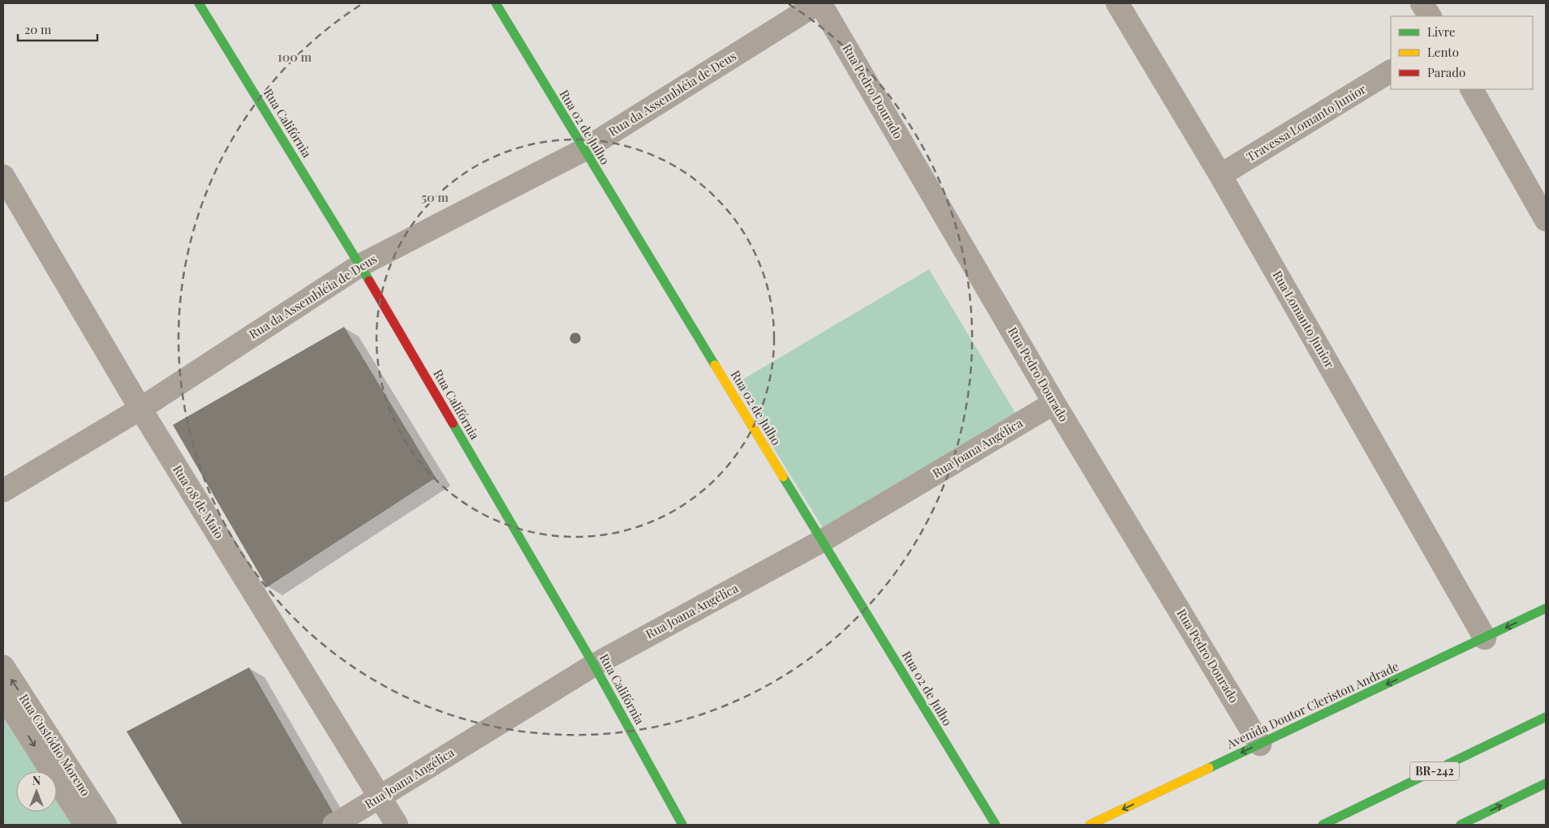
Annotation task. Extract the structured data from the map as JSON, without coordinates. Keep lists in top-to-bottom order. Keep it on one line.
{"streets":{"main road":["Rua Califórnia","Rua 02 de Julho","Avenida Doutor Cleriston Andrade","BR-242"],"street":["Rua Pedro Dourado","Rua da Assembléia de Deus","Travessa Lomanto Junior","Rua Lomanto Junior","Rua Joana Angélica","Rua 08 de Maio","Rua Custódio Moreno"]},"crossings":[["Rua Pedro Dourado","Rua da Assembléia de Deus"],["Rua Pedro Dourado","Rua Joana Angélica"],["Rua Pedro Dourado","Avenida Doutor Cleriston Andrade"],["Rua da Assembléia de Deus","Rua Califórnia"],["Rua da Assembléia de Deus","Rua 02 de Julho"],["Rua da Assembléia de Deus","Rua 08 de Maio"],["Rua Califórnia","Rua Joana Angélica"],["Travessa Lomanto Junior","Rua Lomanto Junior"],["Rua 02 de Julho","Rua Joana Angélica"],["Rua Lomanto Junior","Avenida Doutor Cleriston Andrade"],["Rua Joana Angélica","Rua 08 de Maio"]],"one_way":["Avenida Doutor Cleriston Andrade"],"legend":["Livre","Lento","Parado"],"scale_bar":"20 m","north":"top","rings":["100 m","50 m"]}
